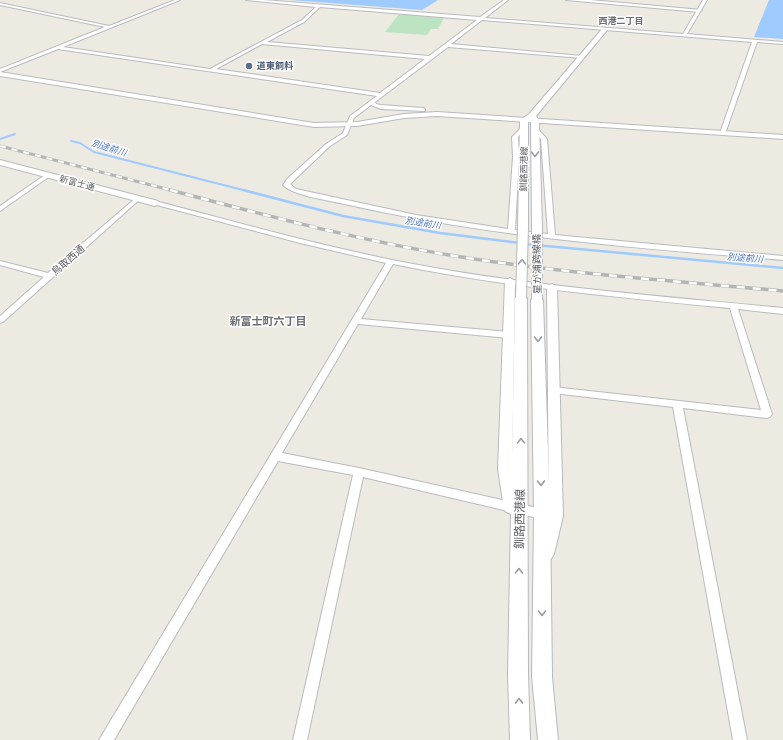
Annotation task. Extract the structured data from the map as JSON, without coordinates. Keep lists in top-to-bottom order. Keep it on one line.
{"streets":{"main road":["釧路西港線","星が浦跨線橋"],"street":["新富士通","鳥取西通"]},"crossings":[["釧路西港線","星が浦跨線橋"],["新富士通","鳥取西通"]],"districts":["西港二丁目","新富士町六丁目"],"water":["別途前川"],"places":["道東飼料"]}
